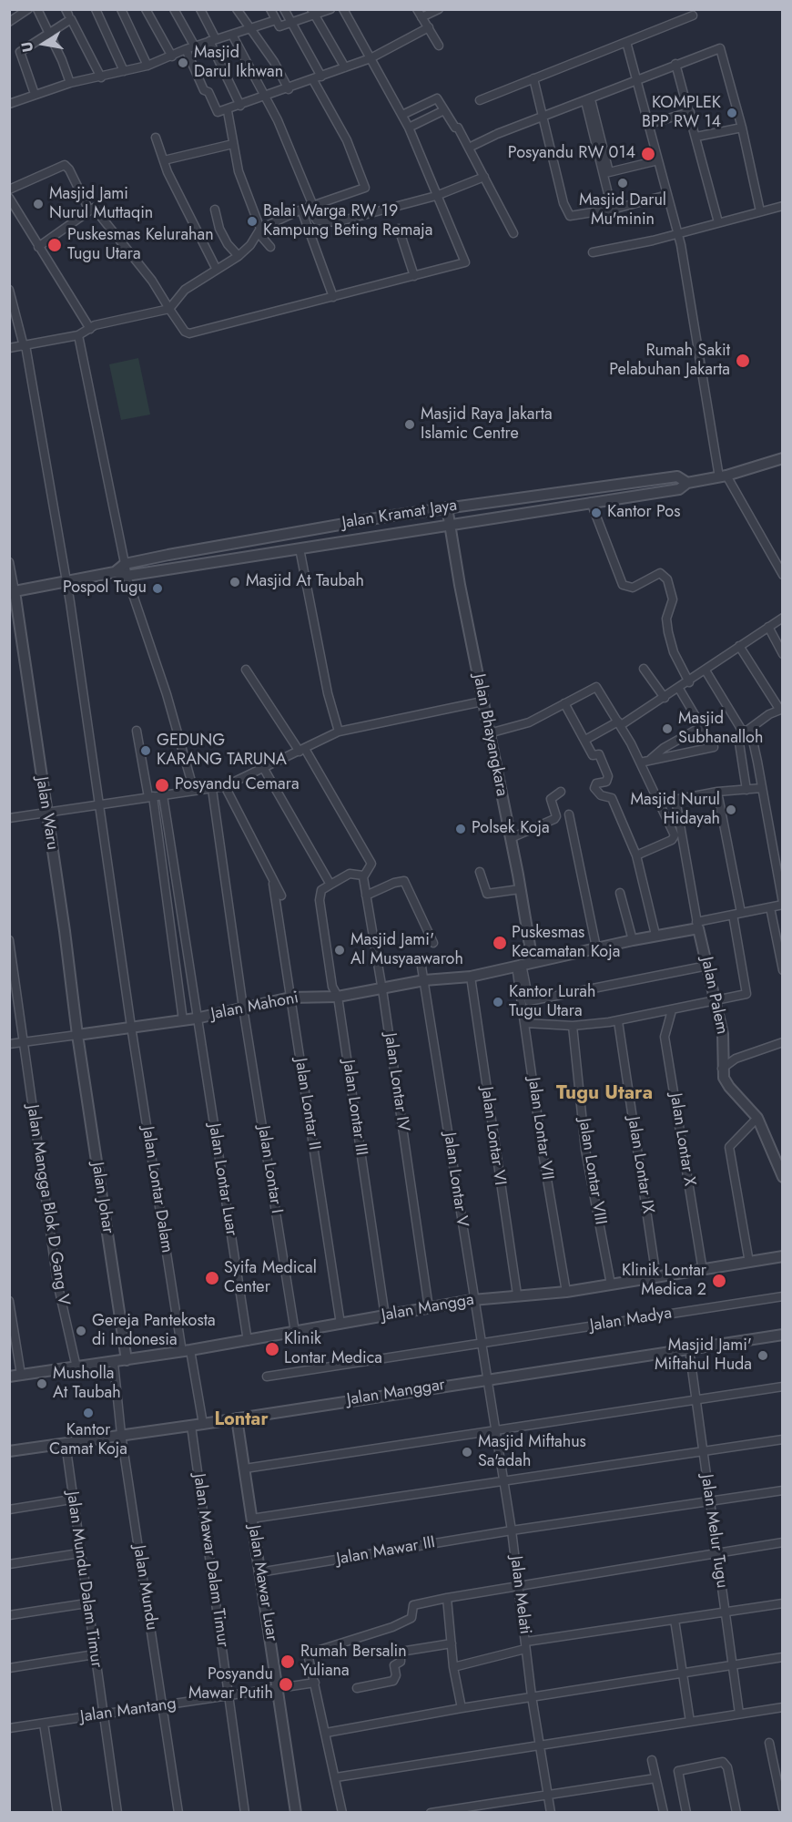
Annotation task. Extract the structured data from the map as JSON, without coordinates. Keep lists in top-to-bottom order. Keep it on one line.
{"streets":{"street":["Jalan Kramat Jaya","Jalan Bhayangkara","Jalan Waru","Jalan Palem","Jalan Mahoni","Jalan Lontar IV","Jalan Lontar II","Jalan Lontar III","Jalan Lontar VII","Jalan Lontar VI","Jalan Lontar X","Jalan Lontar IX","Jalan Lontar I","Jalan Lontar VIII","Jalan Lontar Luar","Jalan Lontar V","Jalan Lontar Dalam","Jalan Johar","Jalan Mangga Blok D Gang V","Jalan Mangga","Jalan Madya","Jalan Manggar","Jalan Melur Tugu","Jalan Mawar III","Jalan Mawar Dalam Timur","Jalan Mundu Dalam Timur","Jalan Mawar Luar","Jalan Mundu","Jalan Melati","Jalan Mantang"]},"crossings":[["Jalan Kramat Jaya","Jalan Bhayangkara"],["Jalan Kramat Jaya","Jalan Waru"],["Jalan Kramat Jaya","Jalan Lontar Dalam"],["Jalan Bhayangkara","Jalan Mahoni"],["Jalan Waru","Jalan Mahoni"],["Jalan Waru","Jalan Johar"],["Jalan Palem","Jalan Mahoni"],["Jalan Mahoni","Jalan Lontar IV"],["Jalan Mahoni","Jalan Lontar II"],["Jalan Mahoni","Jalan Lontar III"],["Jalan Mahoni","Jalan Lontar VII"],["Jalan Mahoni","Jalan Lontar VI"],["Jalan Mahoni","Jalan Lontar I"],["Jalan Mahoni","Jalan Lontar Luar"],["Jalan Mahoni","Jalan Lontar V"],["Jalan Mahoni","Jalan Lontar Dalam"],["Jalan Mahoni","Jalan Johar"],["Jalan Mahoni","Jalan Mangga Blok D Gang V"],["Jalan Lontar IV","Jalan Mangga"],["Jalan Lontar II","Jalan Mangga"],["Jalan Lontar III","Jalan Mangga"],["Jalan Lontar VII","Jalan Mangga"],["Jalan Lontar VI","Jalan Mangga"],["Jalan Lontar X","Jalan Mangga"],["Jalan Lontar IX","Jalan Mangga"],["Jalan Lontar I","Jalan Mangga"],["Jalan Lontar VIII","Jalan Mangga"],["Jalan Lontar Luar","Jalan Mangga"],["Jalan Lontar V","Jalan Mangga"],["Jalan Lontar V","Jalan Madya"],["Jalan Lontar V","Jalan Manggar"],["Jalan Lontar V","Jalan Melati"],["Jalan Lontar Dalam","Jalan Mangga"],["Jalan Lontar Dalam","Jalan Manggar"],["Jalan Johar","Jalan Mangga"],["Jalan Mangga Blok D Gang V","Jalan Mangga"],["Jalan Mangga","Jalan Mundu"],["Jalan Manggar","Jalan Melur Tugu"],["Jalan Manggar","Jalan Mawar Dalam Timur"],["Jalan Manggar","Jalan Mundu Dalam Timur"],["Jalan Manggar","Jalan Mawar Luar"],["Jalan Manggar","Jalan Mundu"],["Jalan Manggar","Jalan Melati"],["Jalan Melur Tugu","Jalan Mawar III"],["Jalan Mawar III","Jalan Mawar Luar"],["Jalan Mawar III","Jalan Melati"],["Jalan Mawar Dalam Timur","Jalan Mantang"],["Jalan Mundu Dalam Timur","Jalan Mantang"],["Jalan Mawar Luar","Jalan Mantang"],["Jalan Mundu","Jalan Mantang"]],"districts":["Tugu Utara","Lontar"],"places":["Masjid Darul Ikhwan","KOMPLEK BPP RW 14","Posyandu RW 014","Masjid Darul Mu'minin","Masjid Jami Nurul Muttaqin","Balai Warga RW 19 Kampung Beting Remaja","Puskesmas Kelurahan Tugu Utara","Rumah Sakit Pelabuhan Jakarta","Masjid Raya Jakarta Islamic Centre","Kantor Pos","Masjid At Taubah","Pospol Tugu","Masjid Subhanalloh","GEDUNG KARANG TARUNA","Posyandu Cemara","Masjid Nurul Hidayah","Polsek Koja","Puskesmas Kecamatan Koja","Masjid Jami' Al Musyaawaroh","Kantor Lurah Tugu Utara","Syifa Medical Center","Klinik Lontar Medica 2","Gereja Pantekosta di Indonesia","Klinik Lontar Medica","Masjid Jami' Miftahul Huda","Musholla At Taubah","Kantor Camat Koja","Masjid Miftahus Sa'adah","Rumah Bersalin Yuliana","Posyandu Mawar Putih"],"north":"left"}
